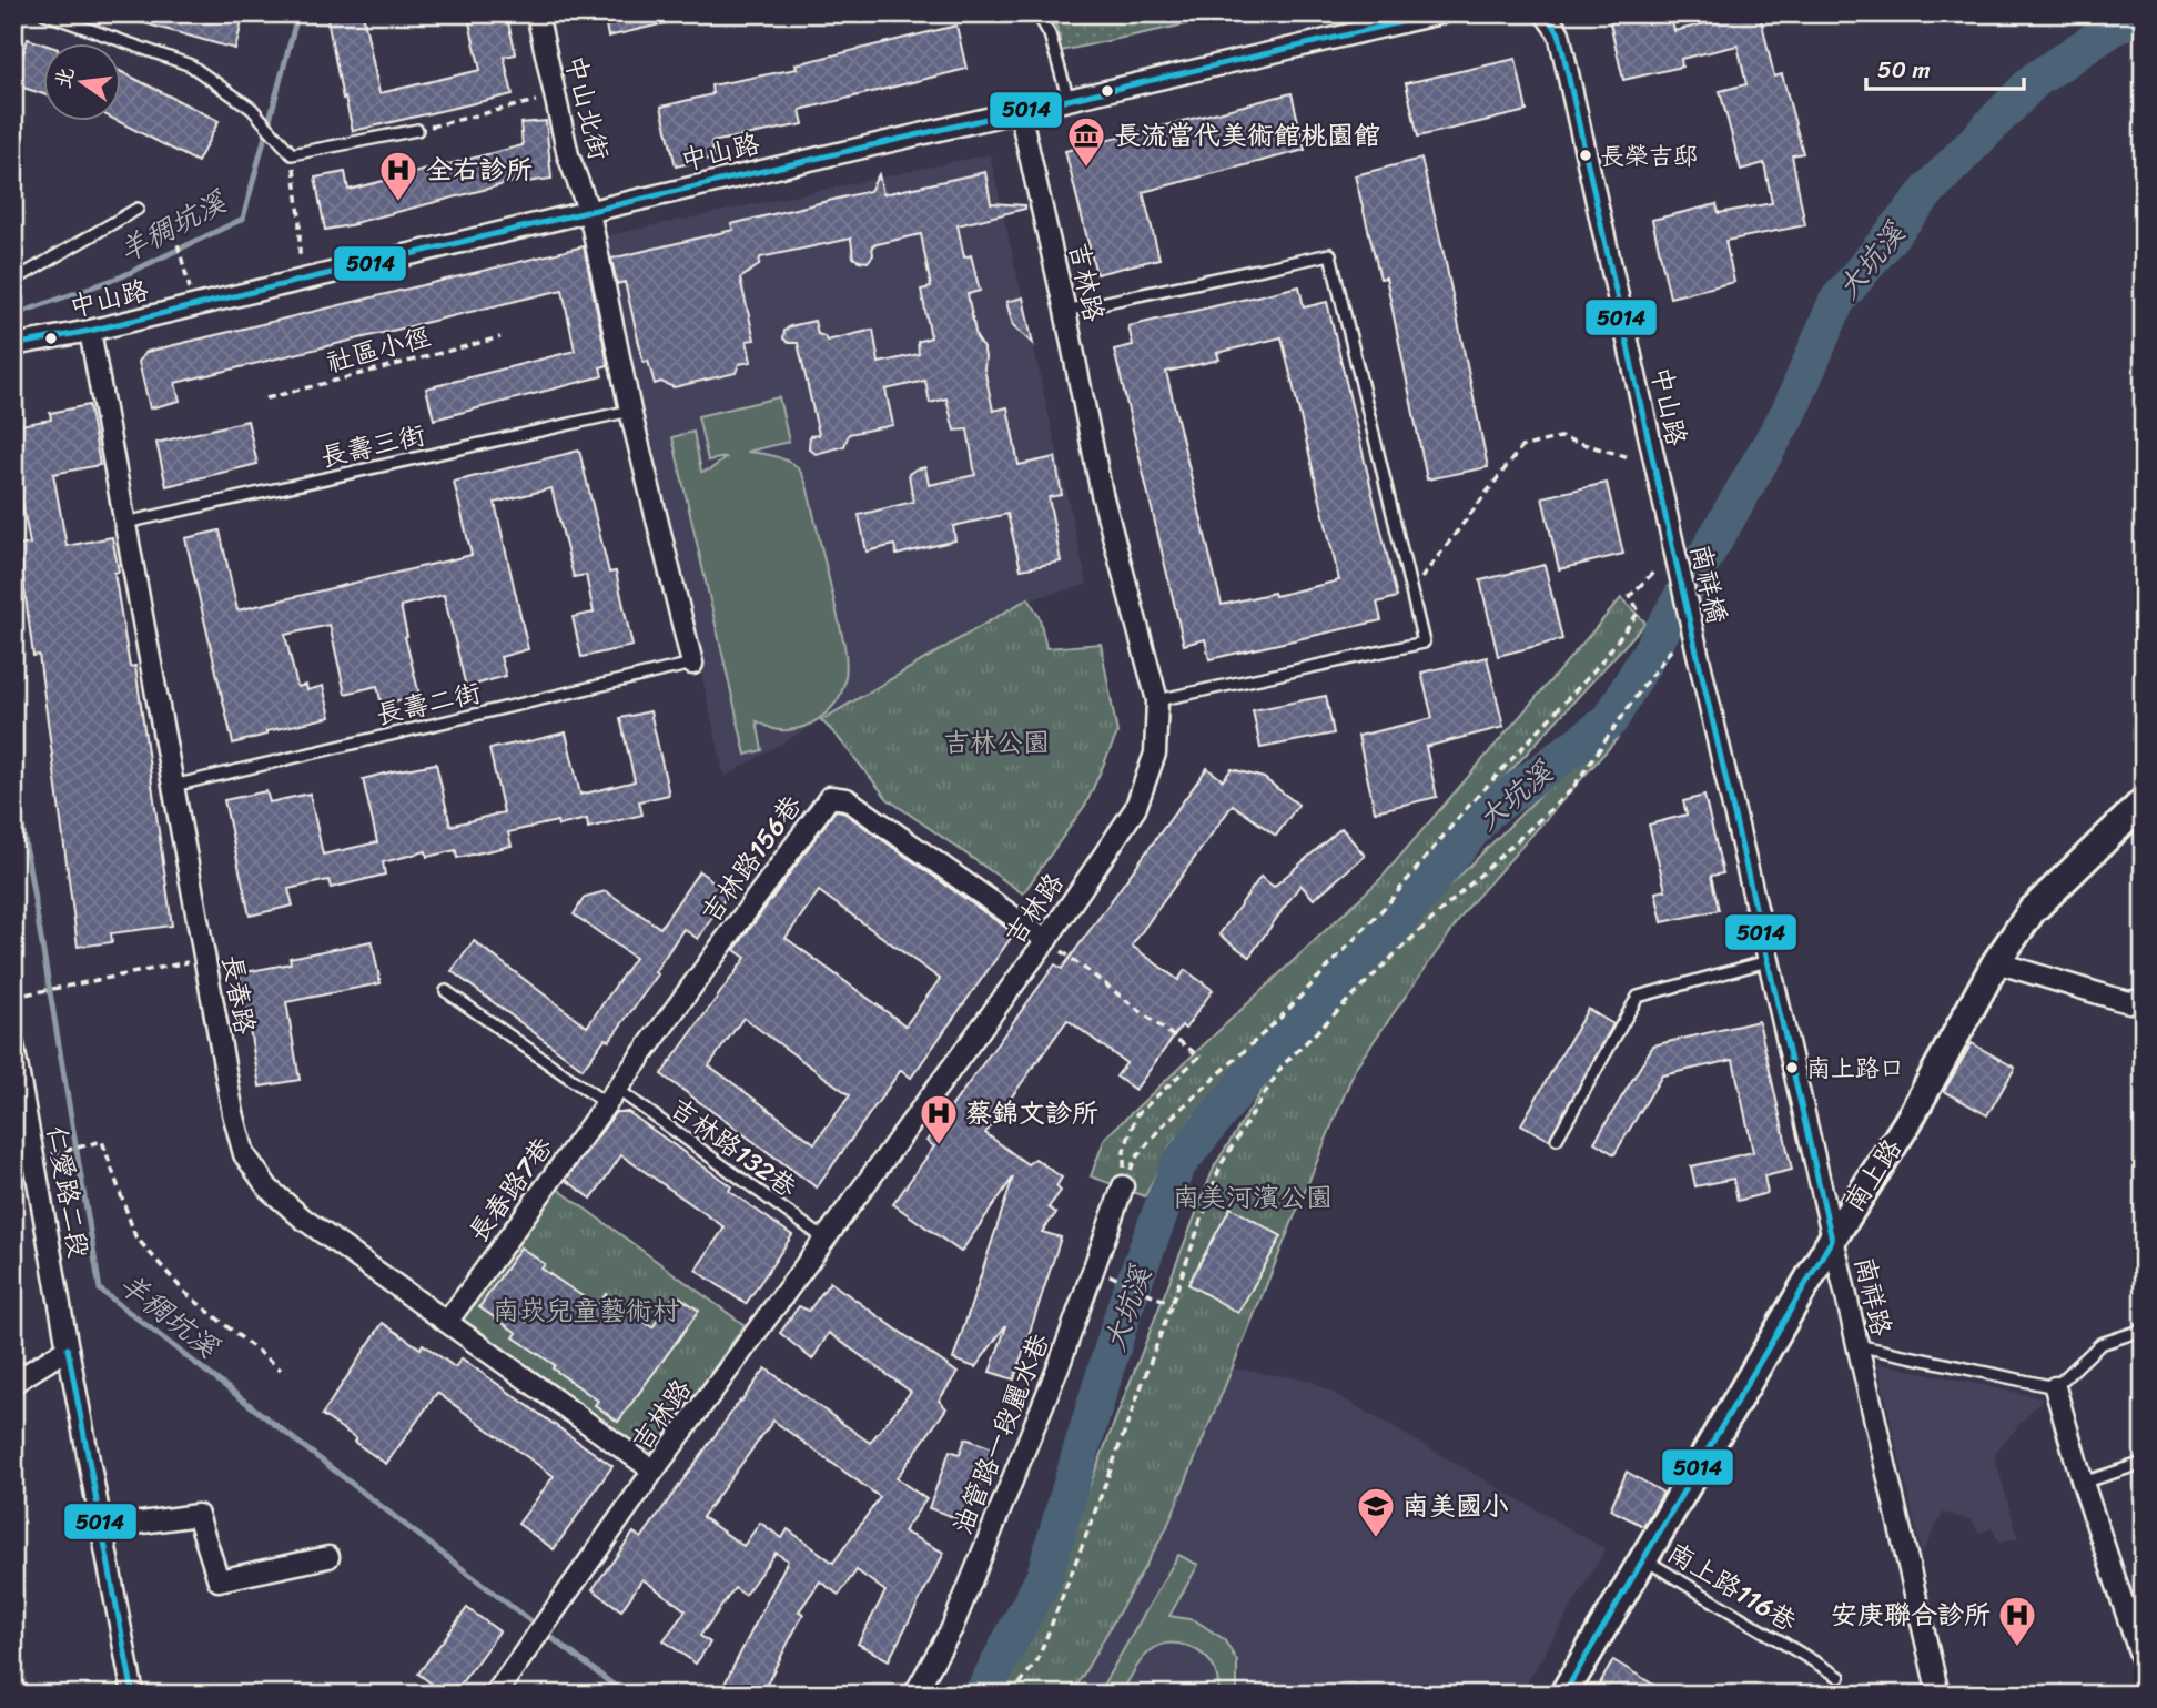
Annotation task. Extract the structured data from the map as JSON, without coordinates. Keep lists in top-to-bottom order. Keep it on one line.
{"streets":{"street":["中山北街","中山路","吉林路","南祥橋","吉林路156巷","長春路","南上路","長春路7巷","仁愛路二段","南祥路","油管路一段麗水巷"],"lane":["長壽三街","長壽二街","吉林路132巷","南上路116巷"],"path":["社區小徑"]},"crossings":[["中山北街","中山路"],["中山北街","長壽三街"],["中山北街","長壽二街"],["中山路","吉林路"],["中山路","南祥橋"],["中山路","長春路"],["吉林路","吉林路156巷"],["吉林路","長春路"],["吉林路","吉林路132巷"],["長壽三街","長春路"],["南祥橋","南祥路"],["長壽二街","長春路"],["吉林路156巷","吉林路132巷"],["吉林路156巷","長春路7巷"],["長春路","長春路7巷"],["吉林路132巷","長春路7巷"],["南上路","南祥路"],["南上路","南上路116巷"]],"water":["羊稠坑溪","大坑溪"],"parks":["吉林公園","南美河濱公園","南崁兒童藝術村"],"places":{"other":["長榮吉邸","南上路口"],"museum":["長流當代美術館桃園館"],"hospital":["全右診所","蔡錦文診所","安庚聯合診所"],"school or university":["南美國小"]},"lines":["transit line 5014"],"scale_bar":"50 m","north":"left"}
